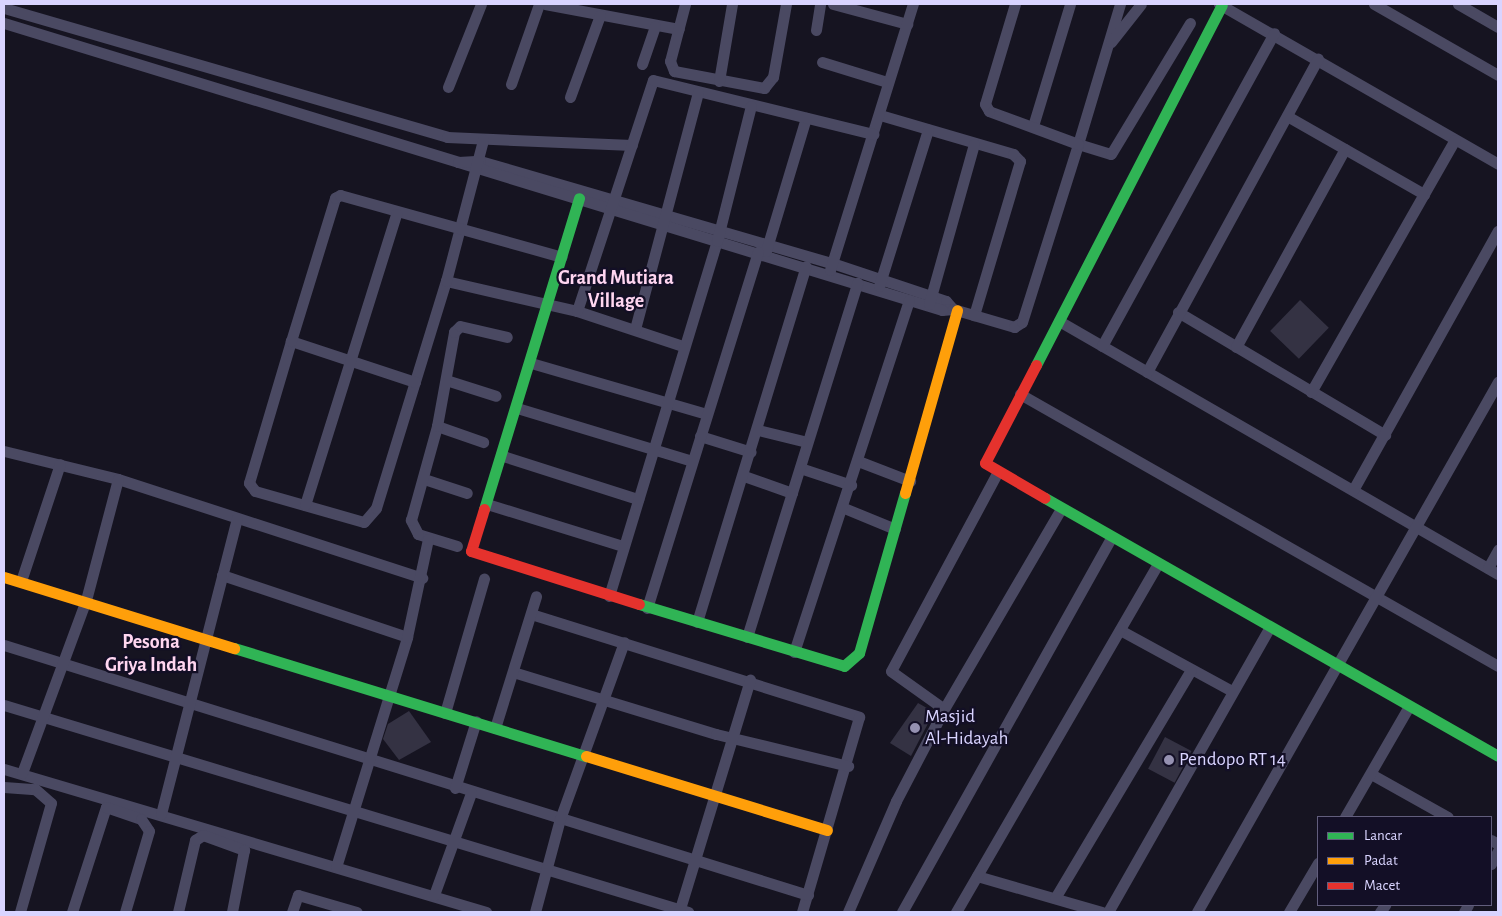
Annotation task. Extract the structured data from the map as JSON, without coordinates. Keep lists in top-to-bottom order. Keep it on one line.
{"districts":["Grand Mutiara Village","Pesona Griya Indah"],"places":["Masjid Al-Hidayah","Pendopo RT 14"],"legend":["Lancar","Padat","Macet"]}
